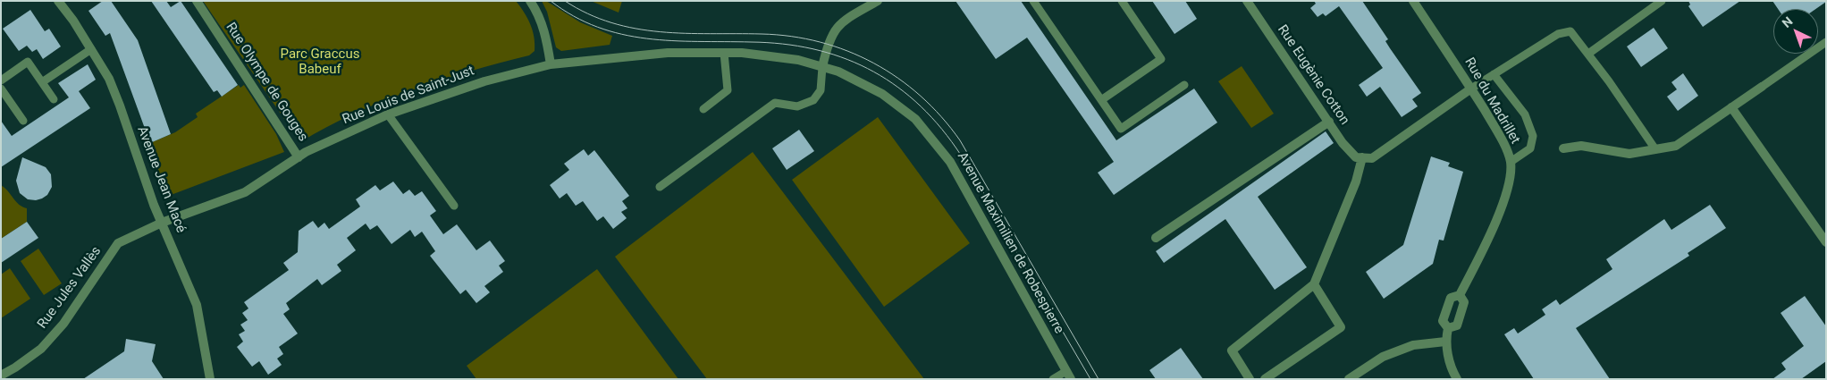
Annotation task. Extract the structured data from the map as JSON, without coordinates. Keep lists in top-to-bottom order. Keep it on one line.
{"streets":{"street":["Rue Eugènie Cotton","Rue Olympe de Gouges","Rue Louis de Saint-Just","Rue du Madrillet","Avenue Jean Macé","Avenue Maximilien de Robespierre","Rue Jules Vallès"]},"crossings":[["Rue Olympe de Gouges","Rue Louis de Saint-Just"],["Rue Louis de Saint-Just","Avenue Jean Macé"],["Rue Louis de Saint-Just","Avenue Maximilien de Robespierre"],["Rue Louis de Saint-Just","Rue Jules Vallès"],["Avenue Jean Macé","Rue Jules Vallès"]],"parks":["Parc Graccus Babeuf"],"north":"top left"}
